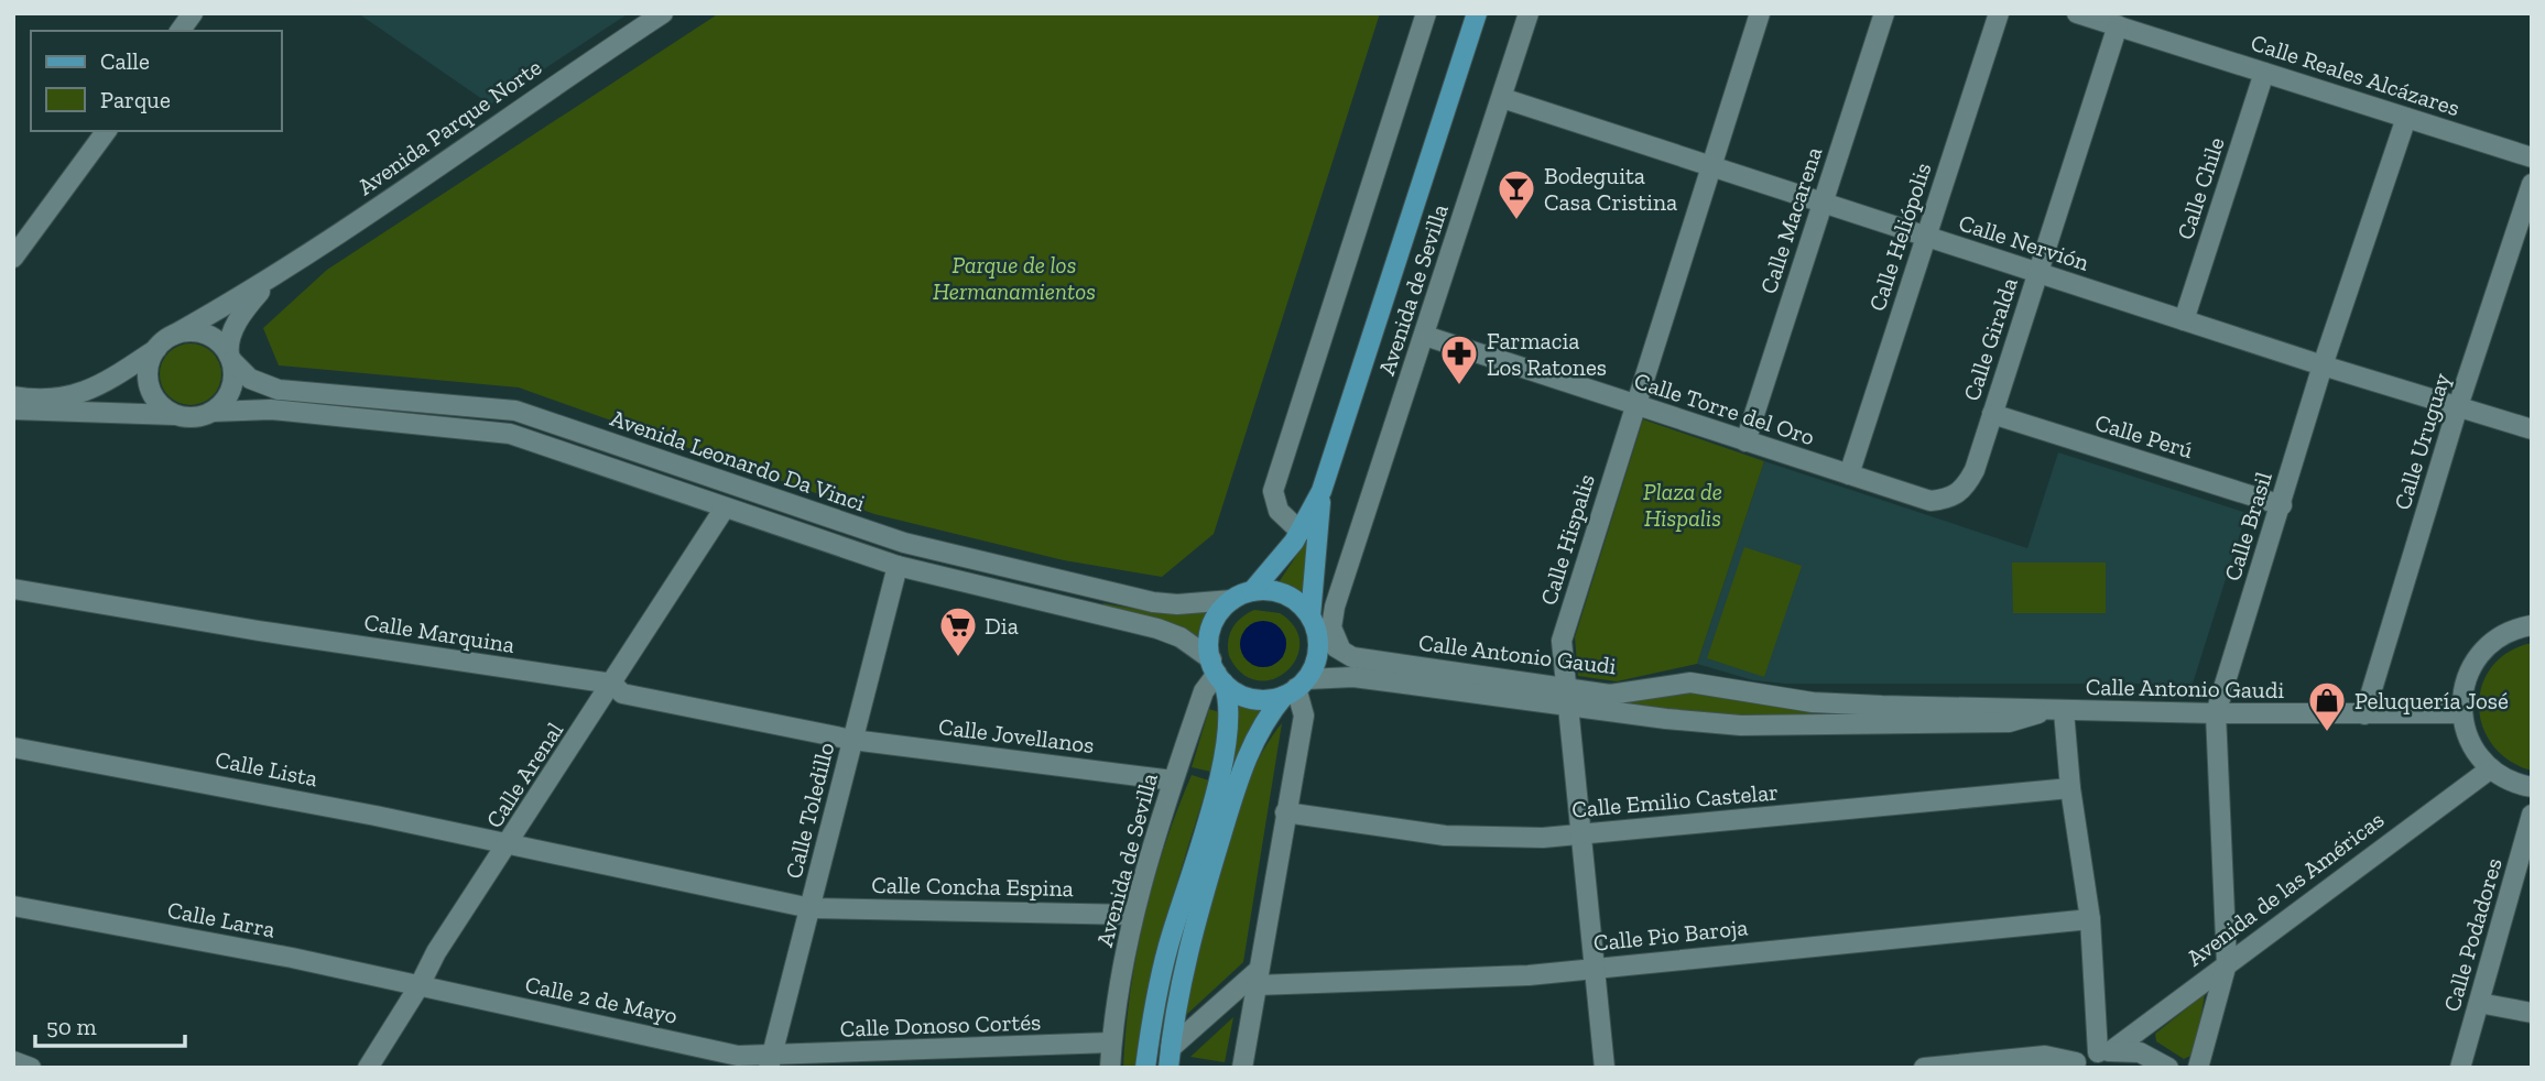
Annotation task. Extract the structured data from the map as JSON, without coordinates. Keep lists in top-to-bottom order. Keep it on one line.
{"streets":{"main road":["Avenida de Sevilla"],"street":["Calle Reales Alcázares","Avenida Parque Norte","Calle Chile","Calle Macarena","Calle Heliópolis","Calle Nervión","Calle Giralda","Calle Torre del Oro","Calle Perú","Calle Uruguay","Avenida Leonardo Da Vinci","Calle Brasil","Calle Hispalis","Calle Marquina","Calle Antonio Gaudi","Calle Jovellanos","Calle Lista","Calle Arenal","Calle Emilio Castelar","Calle Toledillo","Calle Concha Espina","Avenida de las Américas","Calle Larra","Calle Pio Baroja","Calle Podadores","Calle 2 de Mayo","Calle Donoso Cortés"]},"crossings":[["Calle Reales Alcázares","Calle Chile"],["Calle Reales Alcázares","Calle Giralda"],["Calle Reales Alcázares","Calle Brasil"],["Avenida Parque Norte","Avenida Leonardo Da Vinci"],["Calle Chile","Calle Nervión"],["Calle Macarena","Calle Nervión"],["Calle Macarena","Calle Torre del Oro"],["Calle Heliópolis","Calle Nervión"],["Calle Heliópolis","Calle Torre del Oro"],["Calle Nervión","Avenida de Sevilla"],["Calle Nervión","Calle Giralda"],["Calle Nervión","Calle Uruguay"],["Calle Nervión","Calle Brasil"],["Calle Nervión","Calle Hispalis"],["Avenida de Sevilla","Calle Torre del Oro"],["Avenida de Sevilla","Avenida Leonardo Da Vinci"],["Avenida de Sevilla","Calle Antonio Gaudi"],["Avenida de Sevilla","Calle Jovellanos"],["Avenida de Sevilla","Calle Concha Espina"],["Avenida de Sevilla","Calle Donoso Cortés"],["Calle Giralda","Calle Torre del Oro"],["Calle Giralda","Calle Perú"],["Calle Torre del Oro","Calle Hispalis"],["Calle Perú","Calle Brasil"],["Calle Uruguay","Calle Antonio Gaudi"],["Avenida Leonardo Da Vinci","Calle Antonio Gaudi"],["Calle Brasil","Calle Antonio Gaudi"],["Calle Brasil","Avenida de las Américas"],["Calle Hispalis","Calle Antonio Gaudi"],["Calle Hispalis","Calle Emilio Castelar"],["Calle Hispalis","Calle Pio Baroja"],["Calle Marquina","Calle Jovellanos"],["Calle Marquina","Calle Arenal"],["Calle Marquina","Calle Toledillo"],["Calle Jovellanos","Calle Toledillo"],["Calle Lista","Calle Arenal"],["Calle Lista","Calle Toledillo"],["Calle Lista","Calle Concha Espina"],["Calle Arenal","Calle Larra"],["Calle Arenal","Calle 2 de Mayo"],["Calle Toledillo","Calle Concha Espina"],["Calle Toledillo","Calle 2 de Mayo"],["Calle Toledillo","Calle Donoso Cortés"],["Calle Larra","Calle 2 de Mayo"],["Calle 2 de Mayo","Calle Donoso Cortés"]],"parks":["Parque de los Hermanamientos","Plaza de Hispalis"],"places":{"bar":["Bodeguita Casa Cristina"],"pharmacy":["Farmacia Los Ratones"],"supermarket":["Dia"],"shop":["Peluquería José"]},"legend":["Calle","Parque"],"scale_bar":"50 m"}
